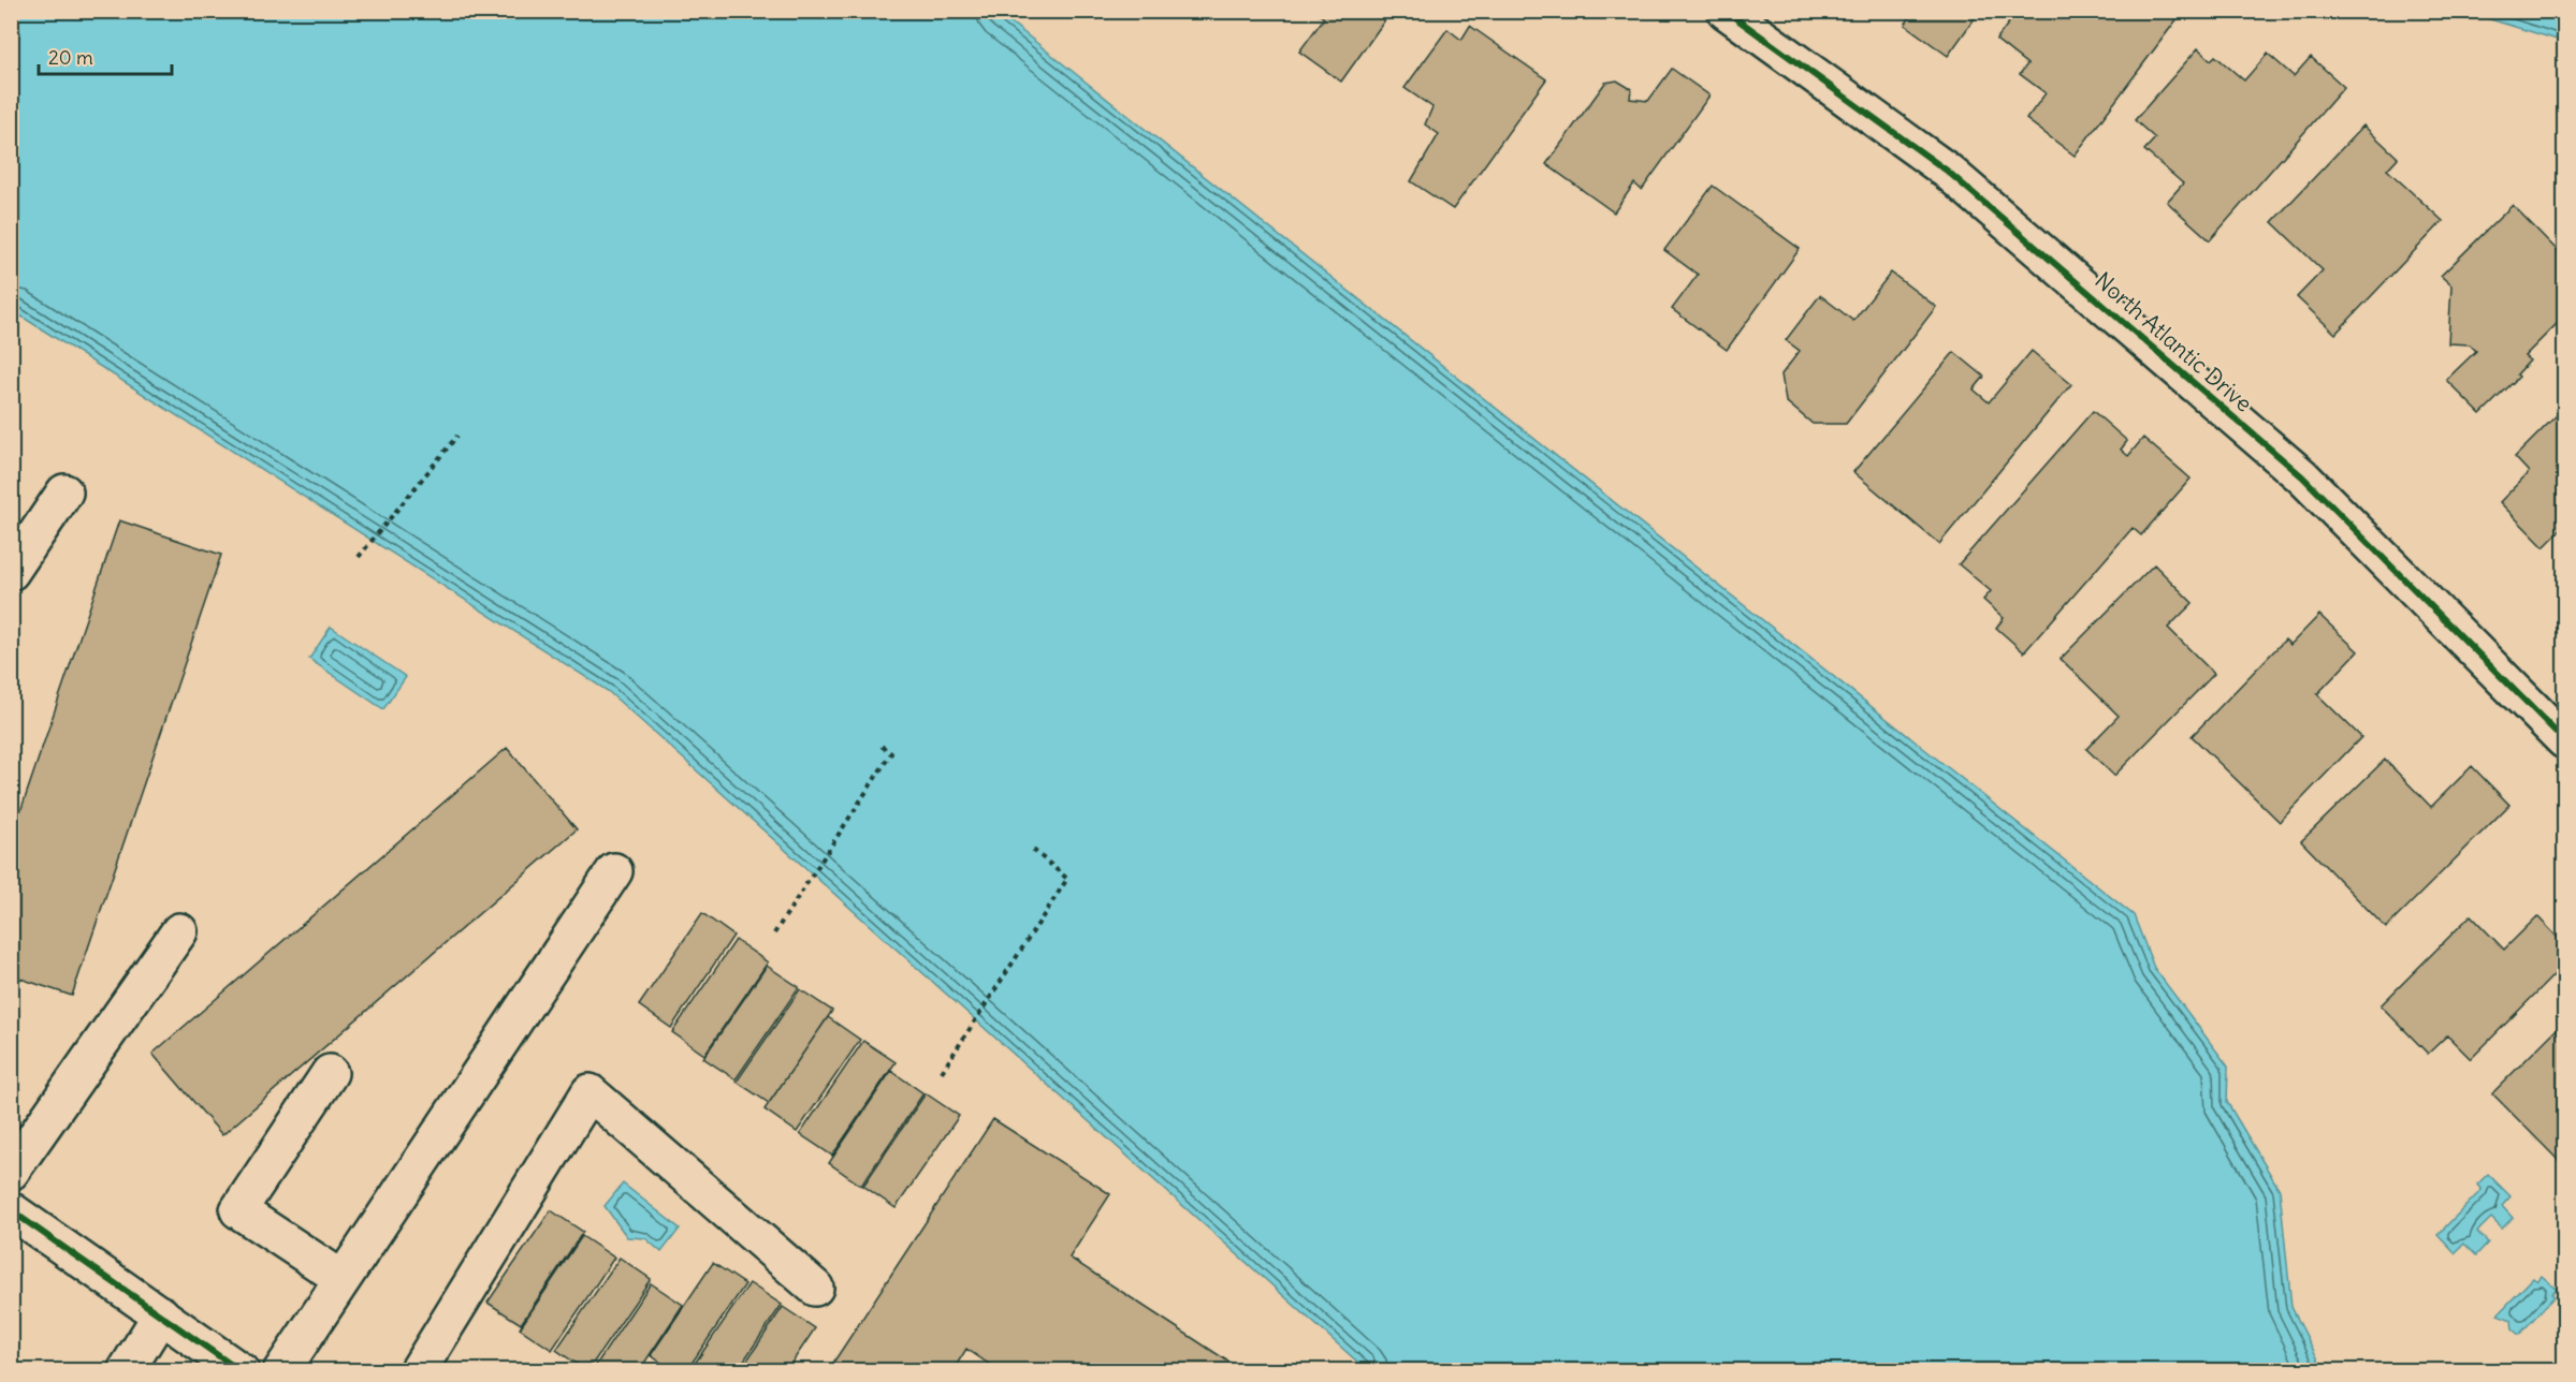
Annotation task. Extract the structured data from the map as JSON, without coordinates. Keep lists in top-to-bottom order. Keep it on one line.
{"streets":{"street":["North Atlantic Drive"]},"scale_bar":"20 m"}
